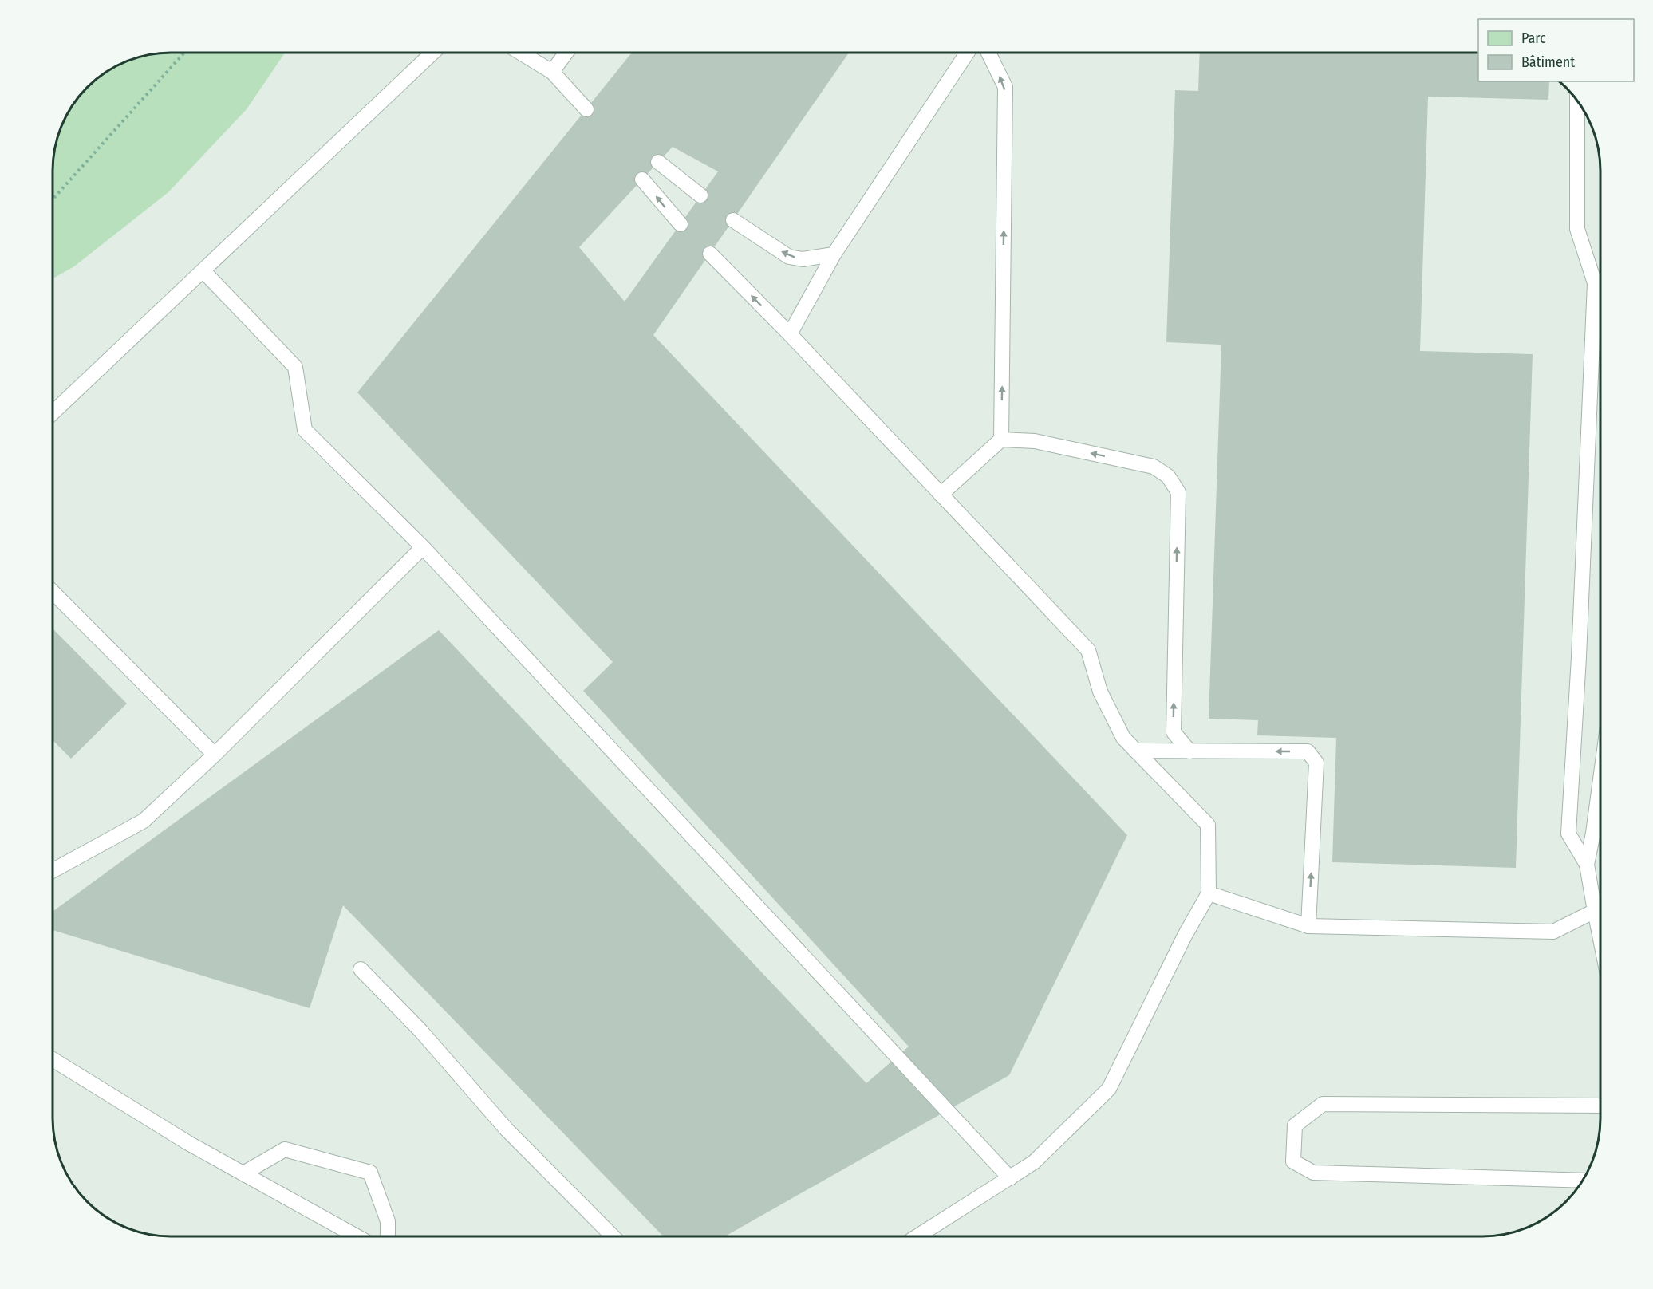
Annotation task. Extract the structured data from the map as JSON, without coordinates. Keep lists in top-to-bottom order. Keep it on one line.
{"legend":["Parc","Bâtiment"]}
